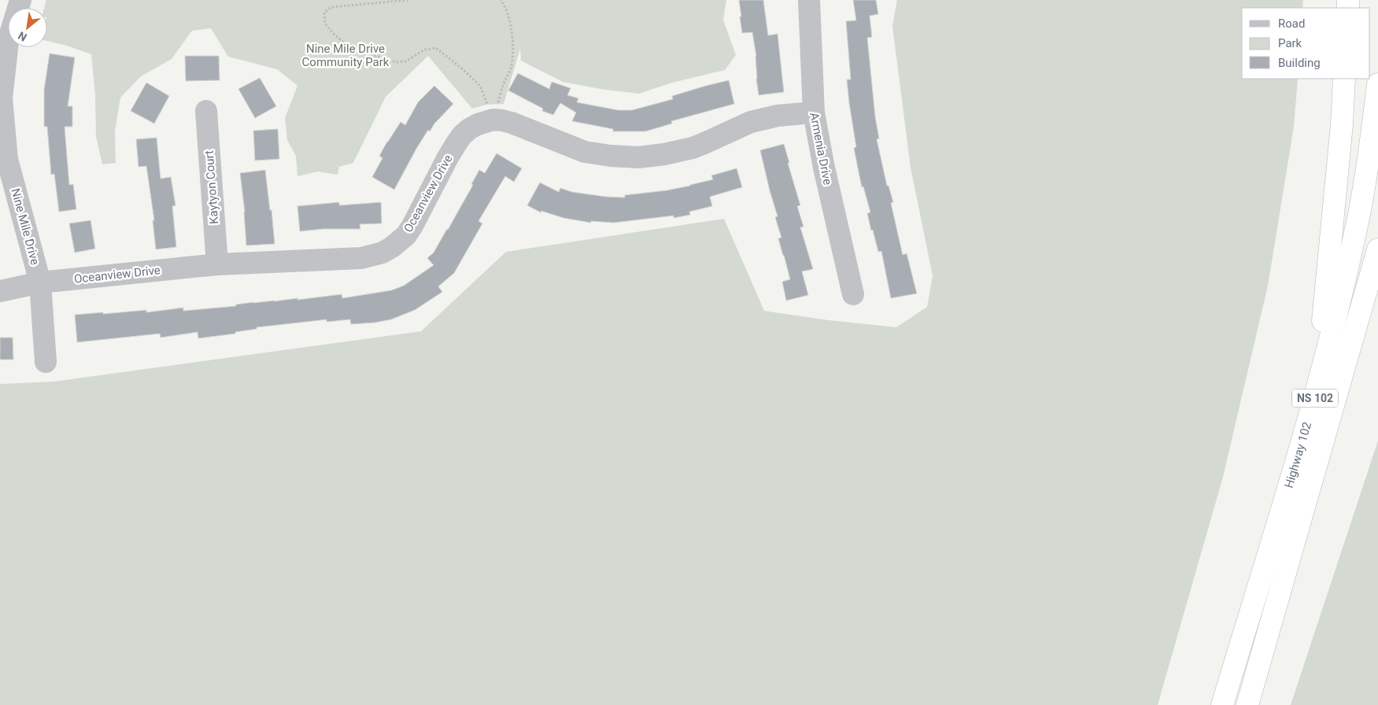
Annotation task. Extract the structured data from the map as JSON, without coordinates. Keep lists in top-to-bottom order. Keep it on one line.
{"streets":{"highway":["NS 102","Highway 102"],"street":["Armenia Drive","Kaytyon Court","Oceanview Drive","Nine Mile Drive"]},"crossings":[["Armenia Drive","Oceanview Drive"],["Kaytyon Court","Oceanview Drive"],["Oceanview Drive","Nine Mile Drive"]],"parks":["Nine Mile Drive Community Park"],"legend":["Road","Park","Building"],"north":"bottom left"}
